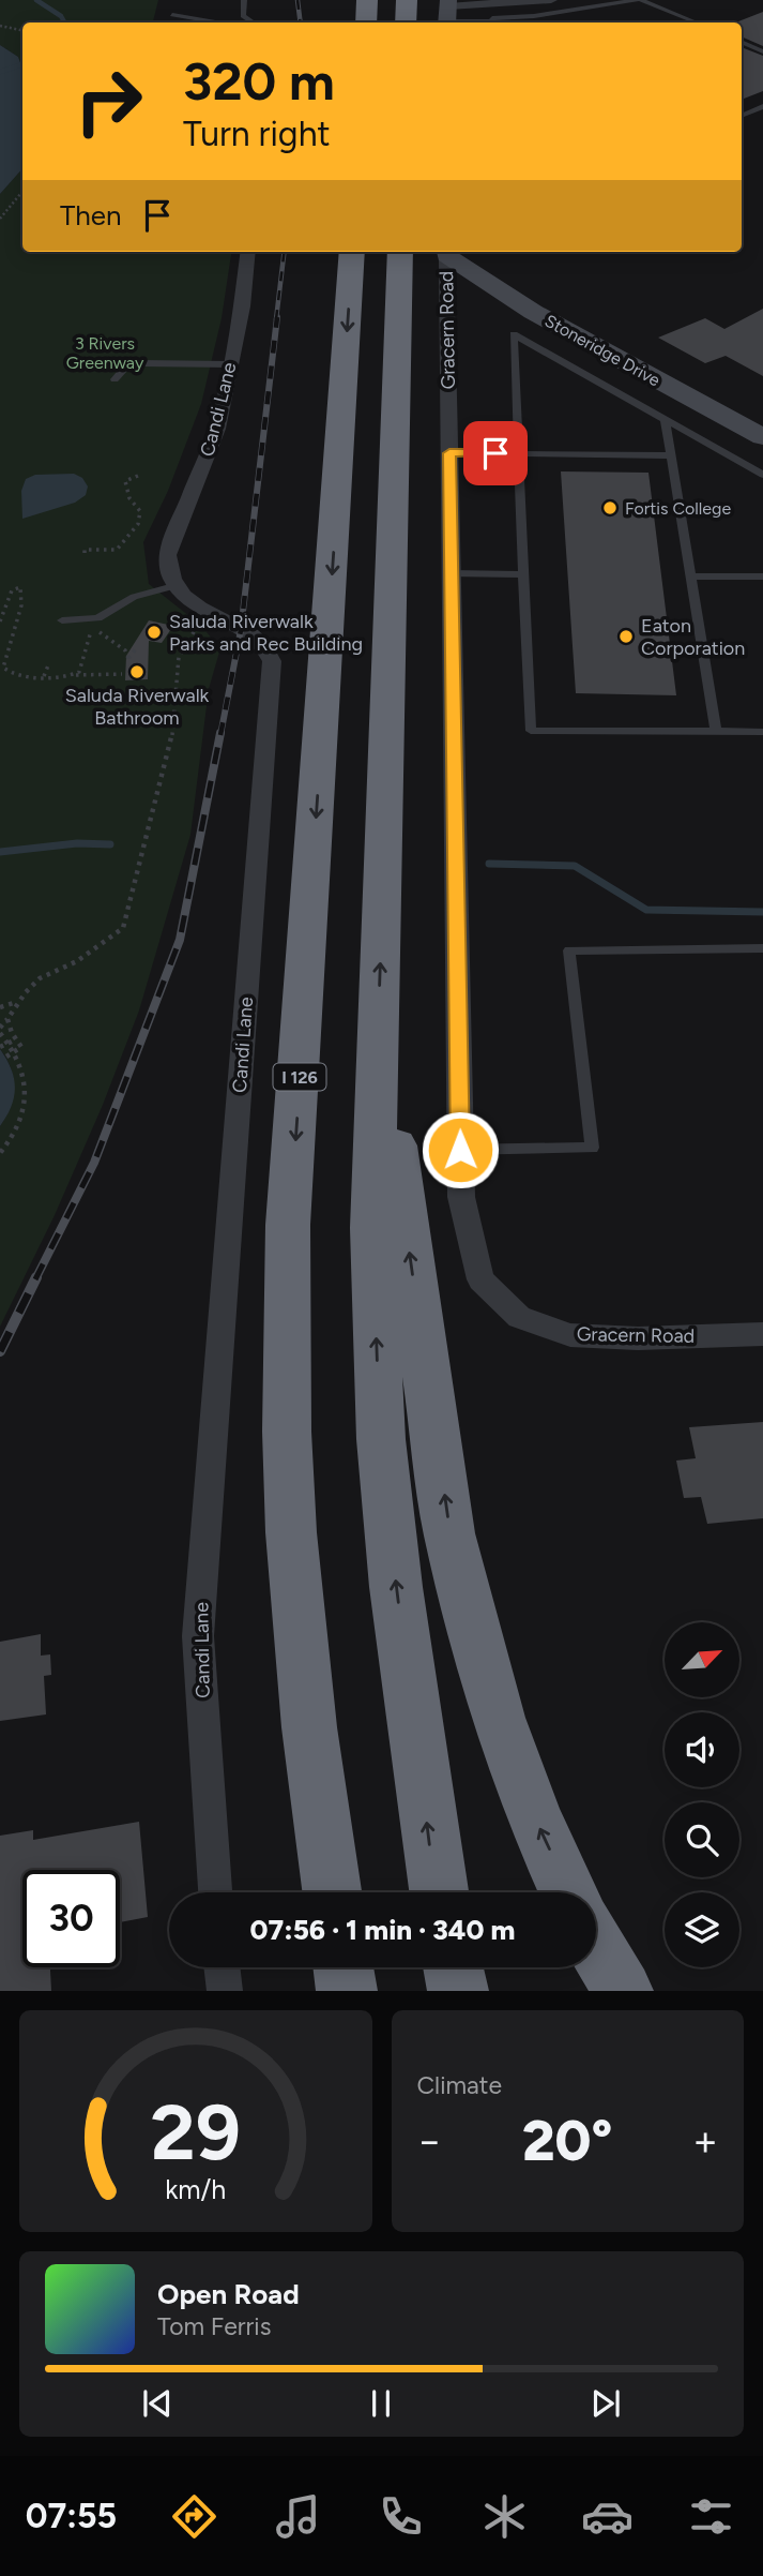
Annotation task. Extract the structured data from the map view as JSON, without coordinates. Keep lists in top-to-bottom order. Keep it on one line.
{"streets":{"highway":["I 126"],"street":["Gracern Road","Stoneridge Drive","Candi Lane"]},"crossings":[["Gracern Road","Stoneridge Drive"]],"parks":["3 Rivers Greenway"],"places":["Fortis College","Saluda Riverwalk Parks and Rec Building","Eaton Corporation","Saluda Riverwalk Bathroom"],"north":"top right","page":{"turn":["320 m","Turn right"],"then":"Then","limit":"30","trip":"07:56 · 1 min · 340 m","tile":"Climate","heat":["−","20°","+"],"song":["Open Road","Tom Ferris"],"tabs":"07:55","gauge":["29","km/h"]}}
